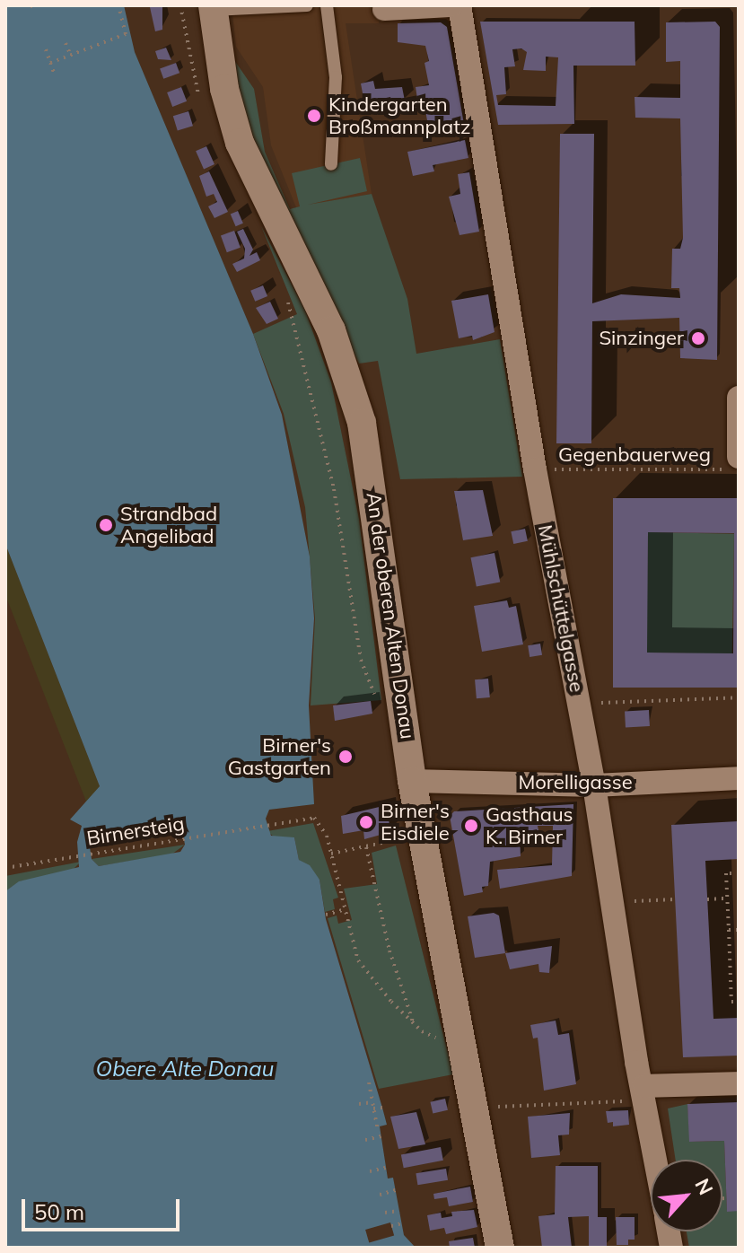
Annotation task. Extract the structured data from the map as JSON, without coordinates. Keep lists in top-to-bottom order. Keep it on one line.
{"streets":{"street":["Mühlschüttelgasse","An der oberen Alten Donau","Morelligasse"],"path":["Gegenbauerweg","Birnersteig"]},"crossings":[["Gegenbauerweg","Mühlschüttelgasse"],["Mühlschüttelgasse","Morelligasse"],["An der oberen Alten Donau","Morelligasse"]],"water":["Obere Alte Donau"],"places":["Kindergarten Broßmannplatz","Sinzinger","Strandbad Angelibad","Birner's Gastgarten","Birner's Eisdiele","Gasthaus K. Birner"],"scale_bar":"50 m","north":"top right"}
